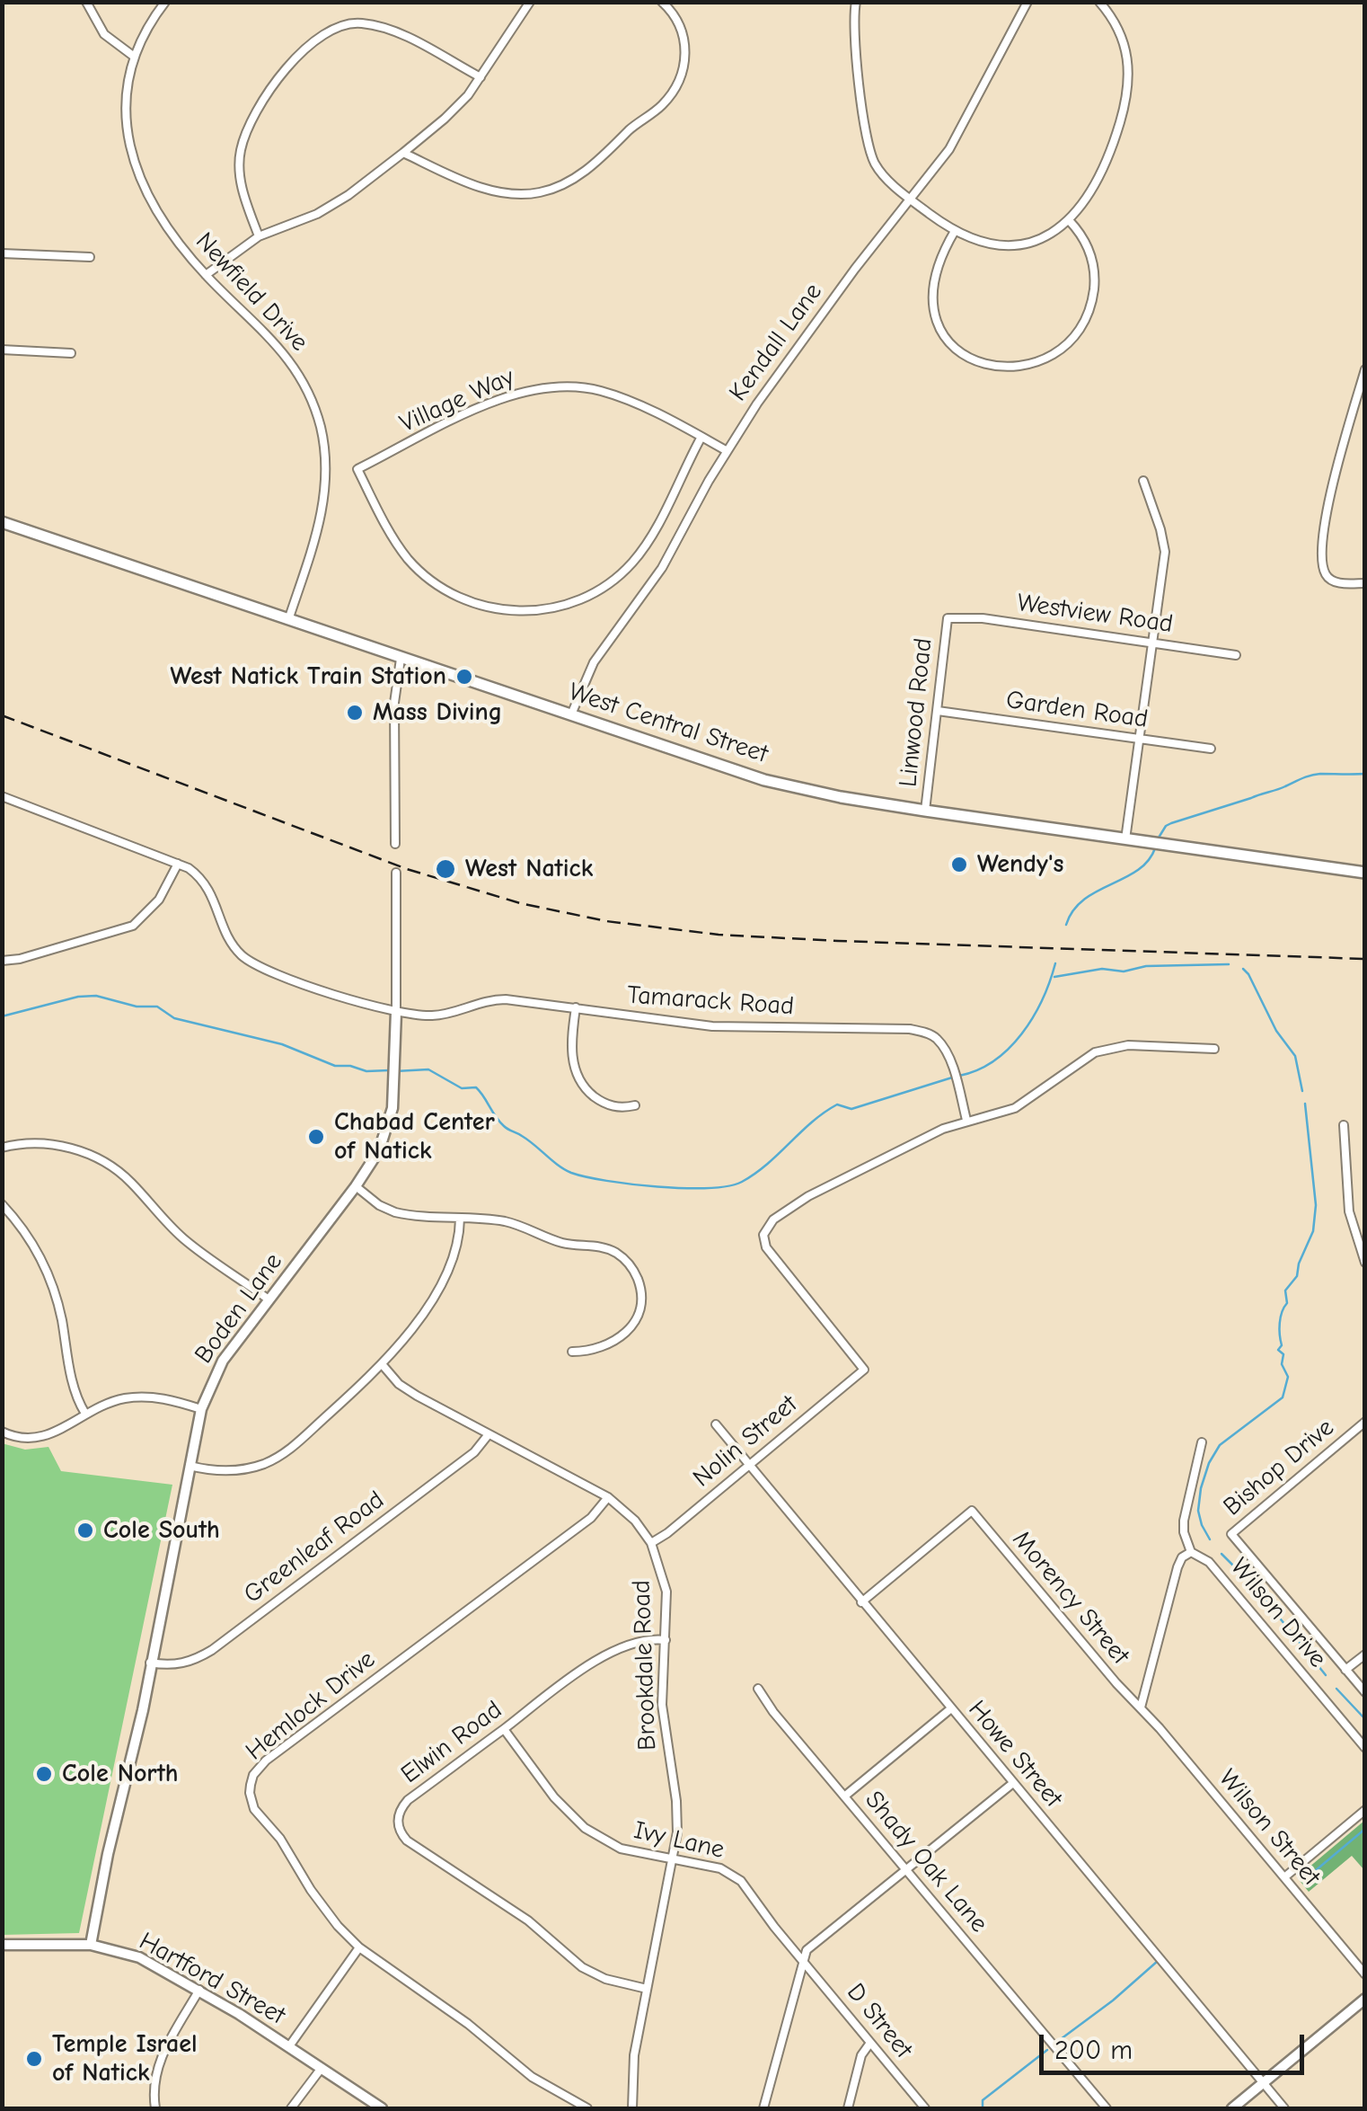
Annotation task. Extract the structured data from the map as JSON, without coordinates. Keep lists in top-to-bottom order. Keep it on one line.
{"streets":{"main road":["West Central Street"],"street":["Newfield Drive","Kendall Lane","Village Way","Westview Road","Garden Road","Linwood Road","Tamarack Road","Boden Lane","Nolin Street","Bishop Drive","Greenleaf Road","Morency Street","Wilson Drive","Brookdale Road","Hemlock Drive","Elwin Road","Howe Street","Wilson Street","Ivy Lane","Shady Oak Lane","Hartford Street","D Street"]},"crossings":[["Newfield Drive","West Central Street"],["Kendall Lane","Village Way"],["Kendall Lane","West Central Street"],["Westview Road","Linwood Road"],["Garden Road","Linwood Road"],["Linwood Road","West Central Street"],["Tamarack Road","Boden Lane"],["Tamarack Road","Nolin Street"],["Boden Lane","Greenleaf Road"],["Boden Lane","Hartford Street"],["Nolin Street","Brookdale Road"],["Nolin Street","Howe Street"],["Greenleaf Road","Brookdale Road"],["Morency Street","Howe Street"],["Morency Street","Wilson Street"],["Brookdale Road","Hemlock Drive"],["Brookdale Road","Elwin Road"],["Brookdale Road","Ivy Lane"],["Elwin Road","Ivy Lane"],["Ivy Lane","D Street"]],"places":["West Natick Train Station","Mass Diving","Wendy's","West Natick","Chabad Center of Natick","Cole South","Cole North","Temple Israel of Natick"],"scale_bar":"200 m"}
